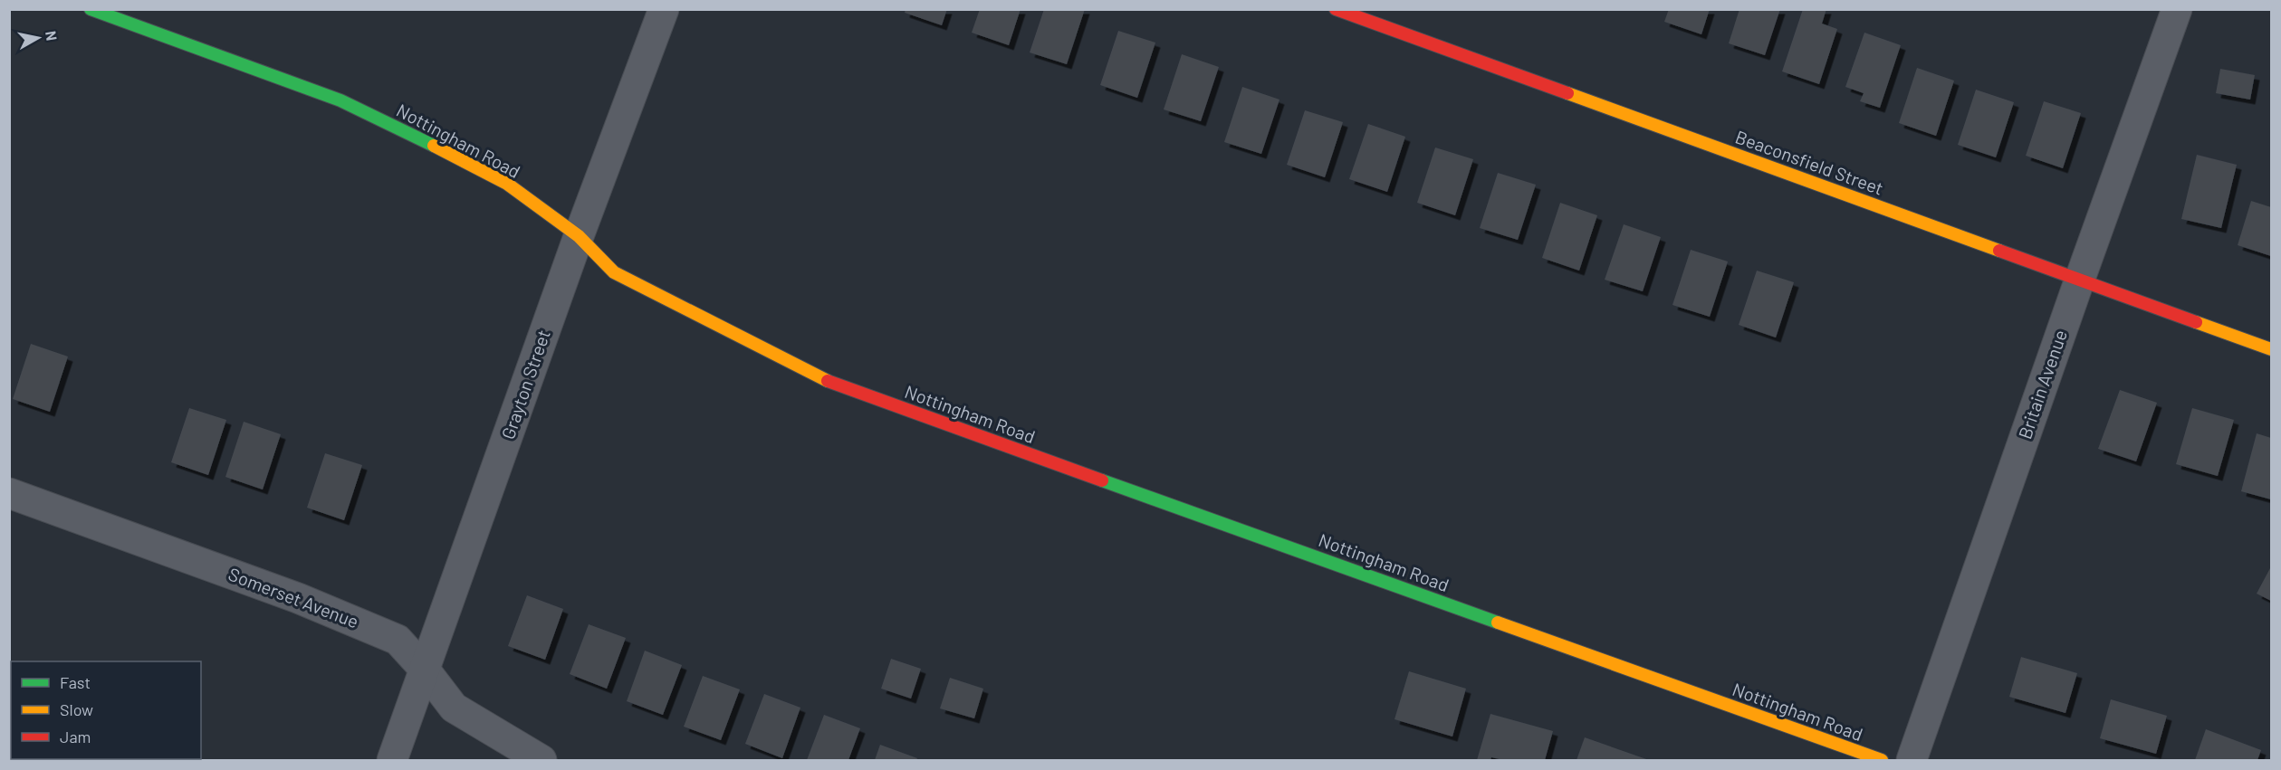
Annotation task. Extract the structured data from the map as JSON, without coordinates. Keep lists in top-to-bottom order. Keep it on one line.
{"streets":{"street":["Nottingham Road","Beaconsfield Street","Grayton Street","Britain Avenue","Somerset Avenue"]},"crossings":[["Nottingham Road","Grayton Street"],["Beaconsfield Street","Britain Avenue"],["Grayton Street","Somerset Avenue"]],"legend":["Fast","Slow","Jam"],"north":"right"}
